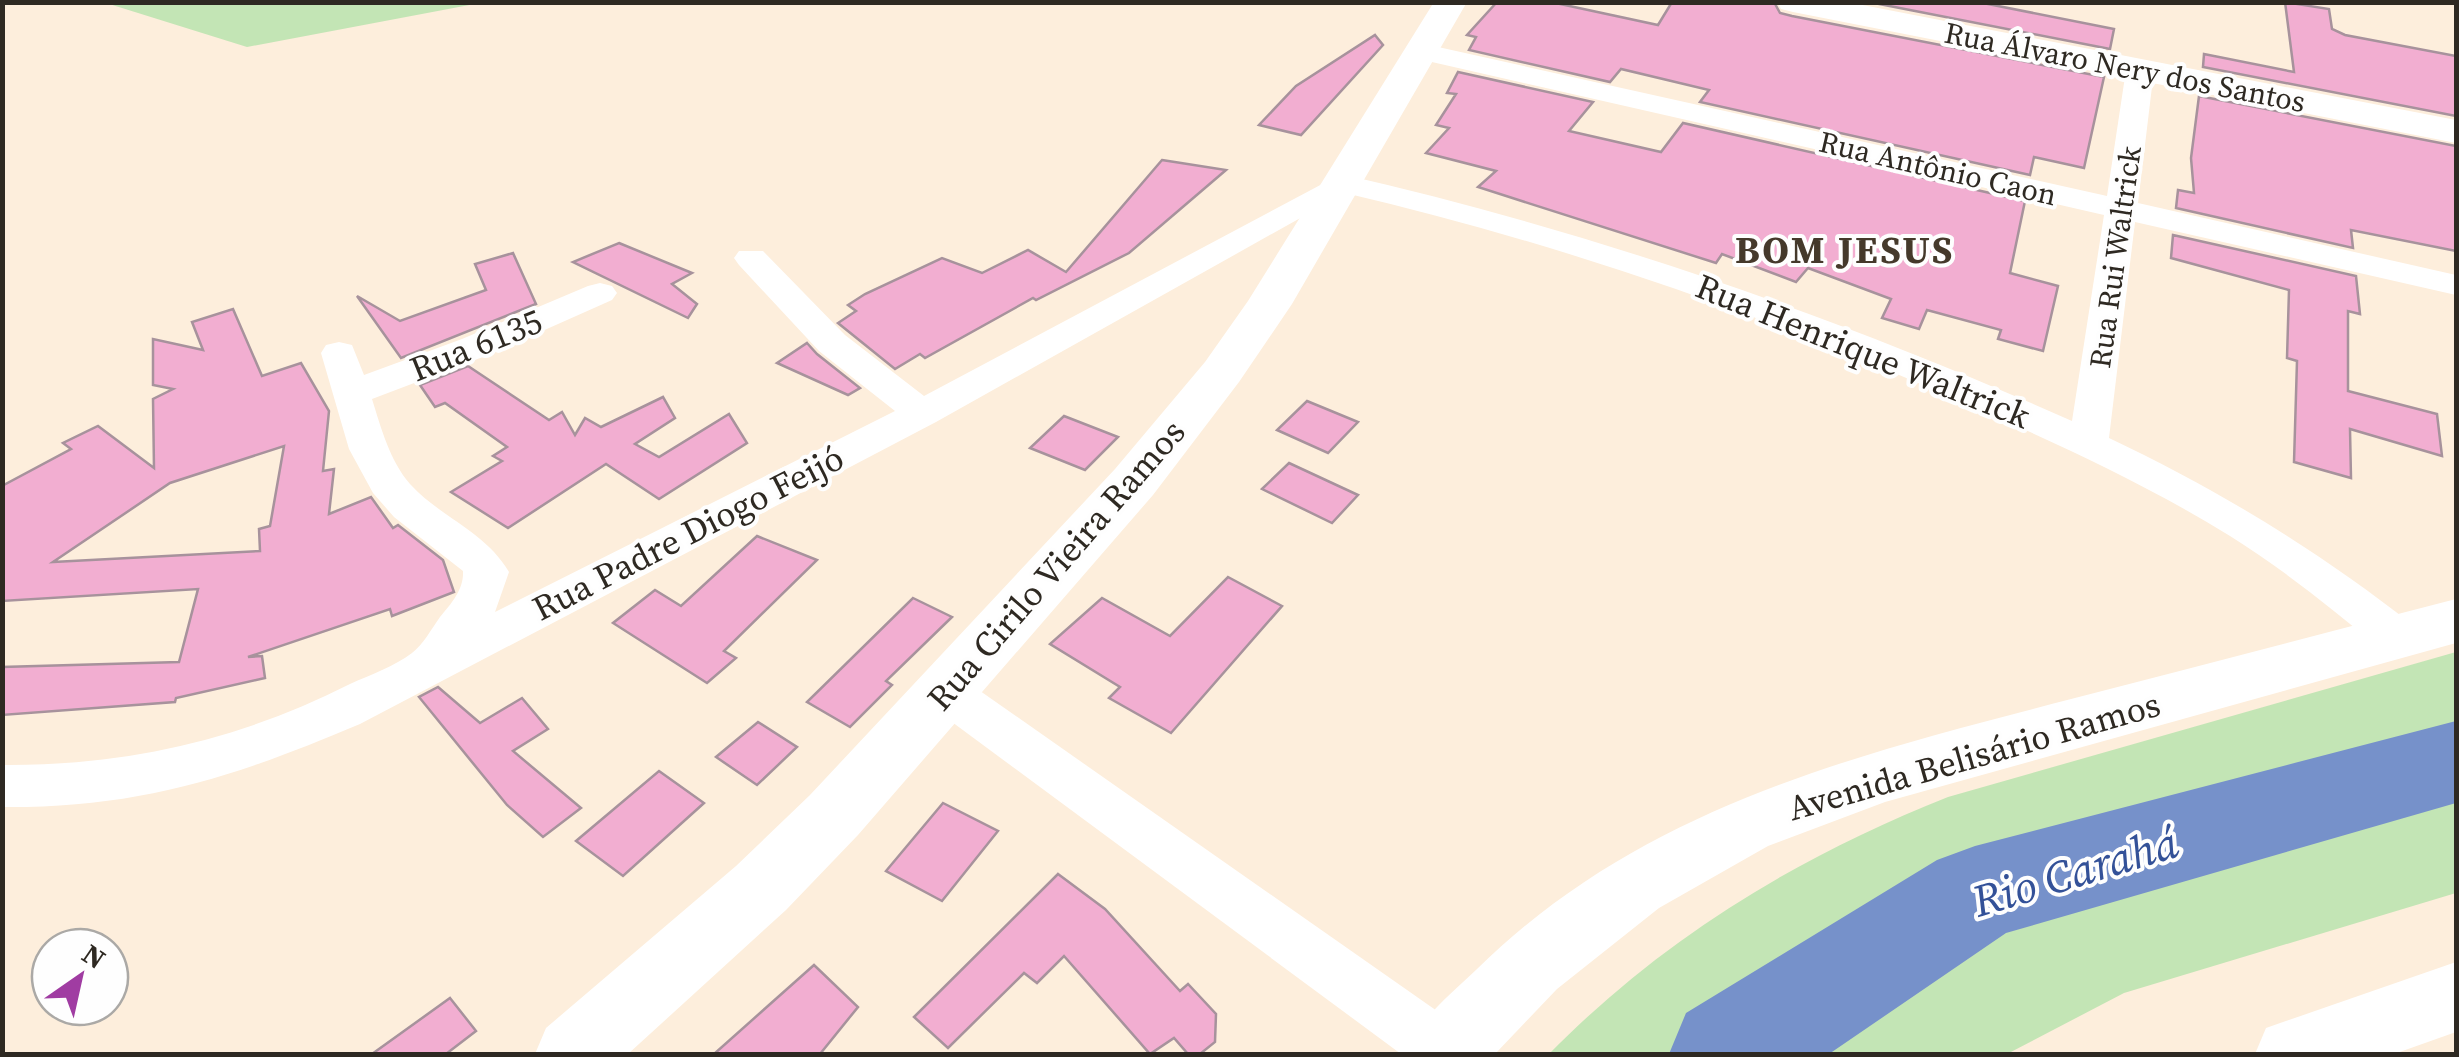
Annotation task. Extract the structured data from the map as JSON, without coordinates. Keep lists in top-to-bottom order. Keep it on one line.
{"streets":{"main road":["Rua Álvaro Nery dos Santos","Rua Cirilo Vieira Ramos","Avenida Belisário Ramos"],"street":["Rua Antônio Caon","Rua Rui Waltrick","Rua 6135","Rua Henrique Waltrick","Rua Padre Diogo Feijó"]},"crossings":[["Rua Álvaro Nery dos Santos","Rua Rui Waltrick"],["Rua Antônio Caon","Rua Rui Waltrick"],["Rua Antônio Caon","Rua Cirilo Vieira Ramos"],["Rua Rui Waltrick","Rua Henrique Waltrick"],["Rua Henrique Waltrick","Rua Padre Diogo Feijó"],["Rua Henrique Waltrick","Rua Cirilo Vieira Ramos"],["Rua Henrique Waltrick","Avenida Belisário Ramos"],["Rua Padre Diogo Feijó","Rua Cirilo Vieira Ramos"]],"districts":["BOM JESUS"],"water":["Rio Carahá"],"north":"top right"}
